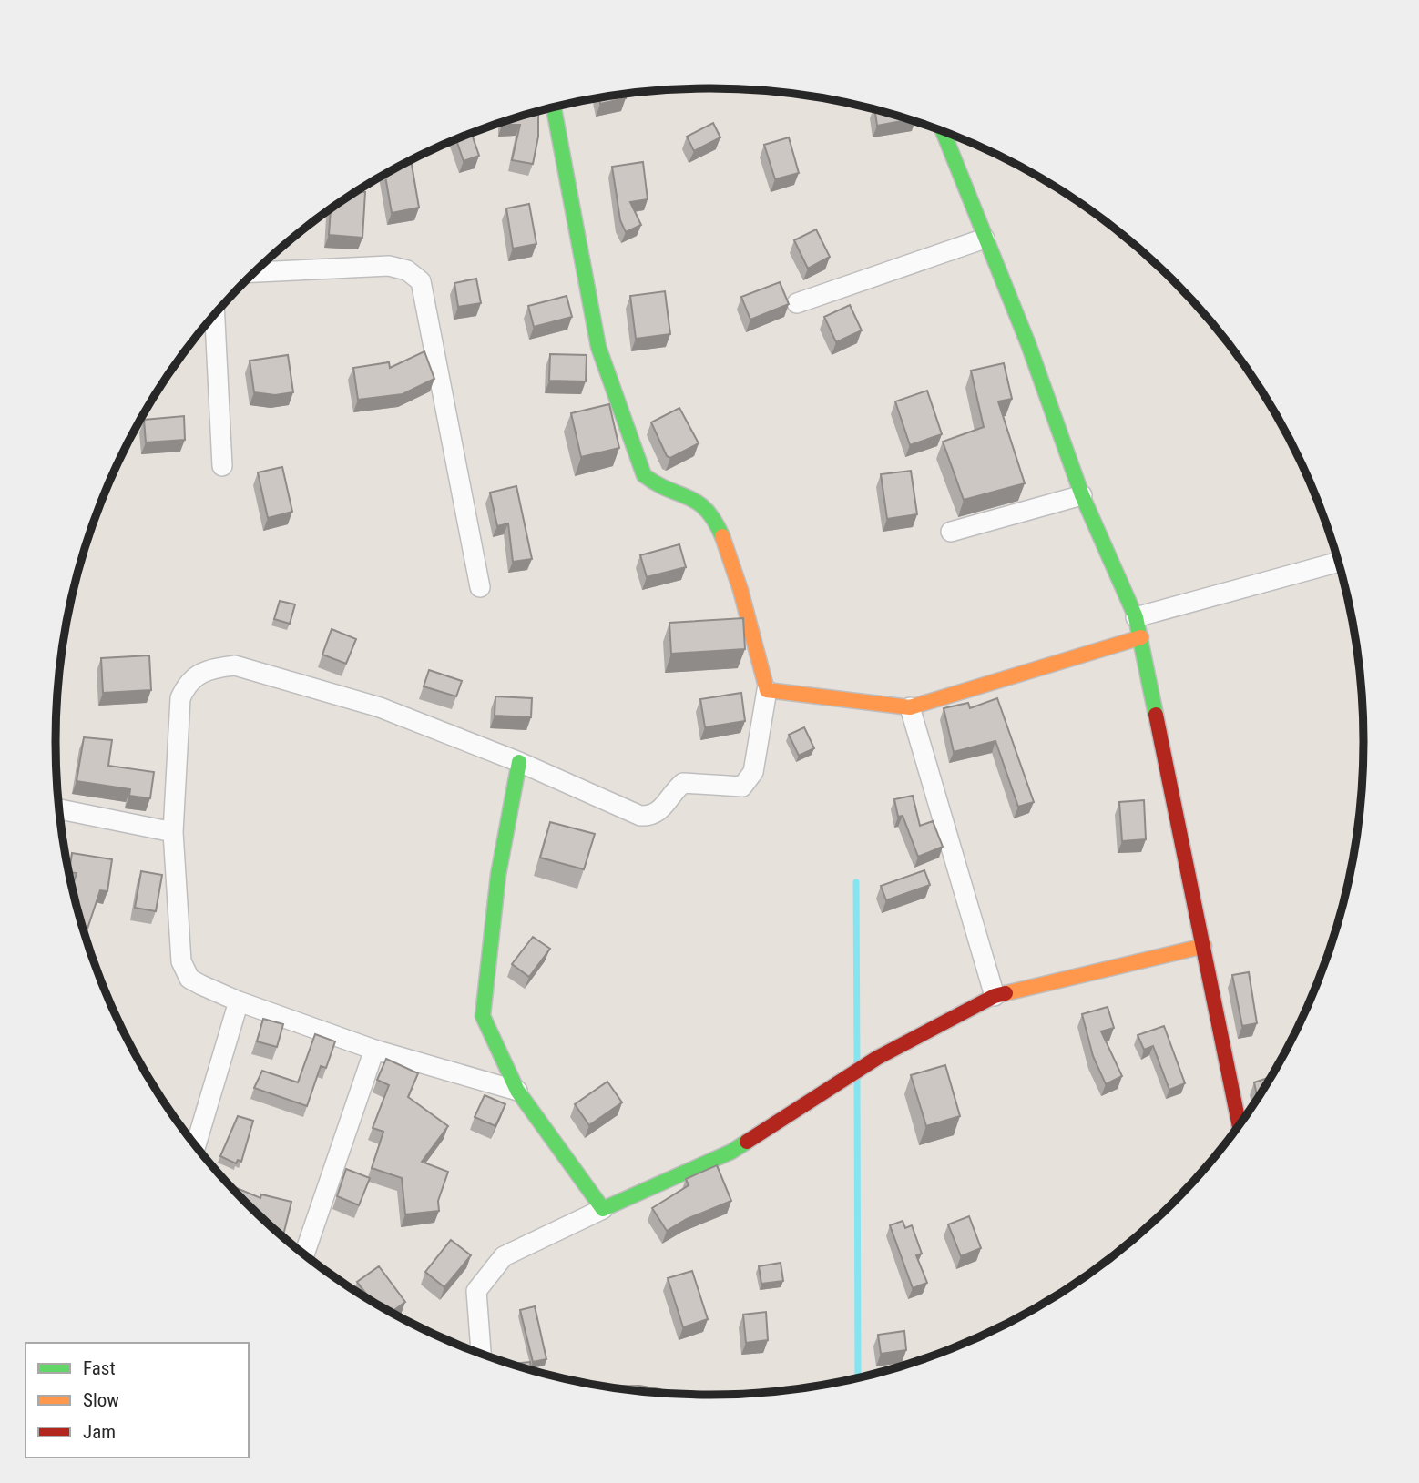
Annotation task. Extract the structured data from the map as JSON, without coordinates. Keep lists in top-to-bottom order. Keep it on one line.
{"legend":["Fast","Slow","Jam"]}
